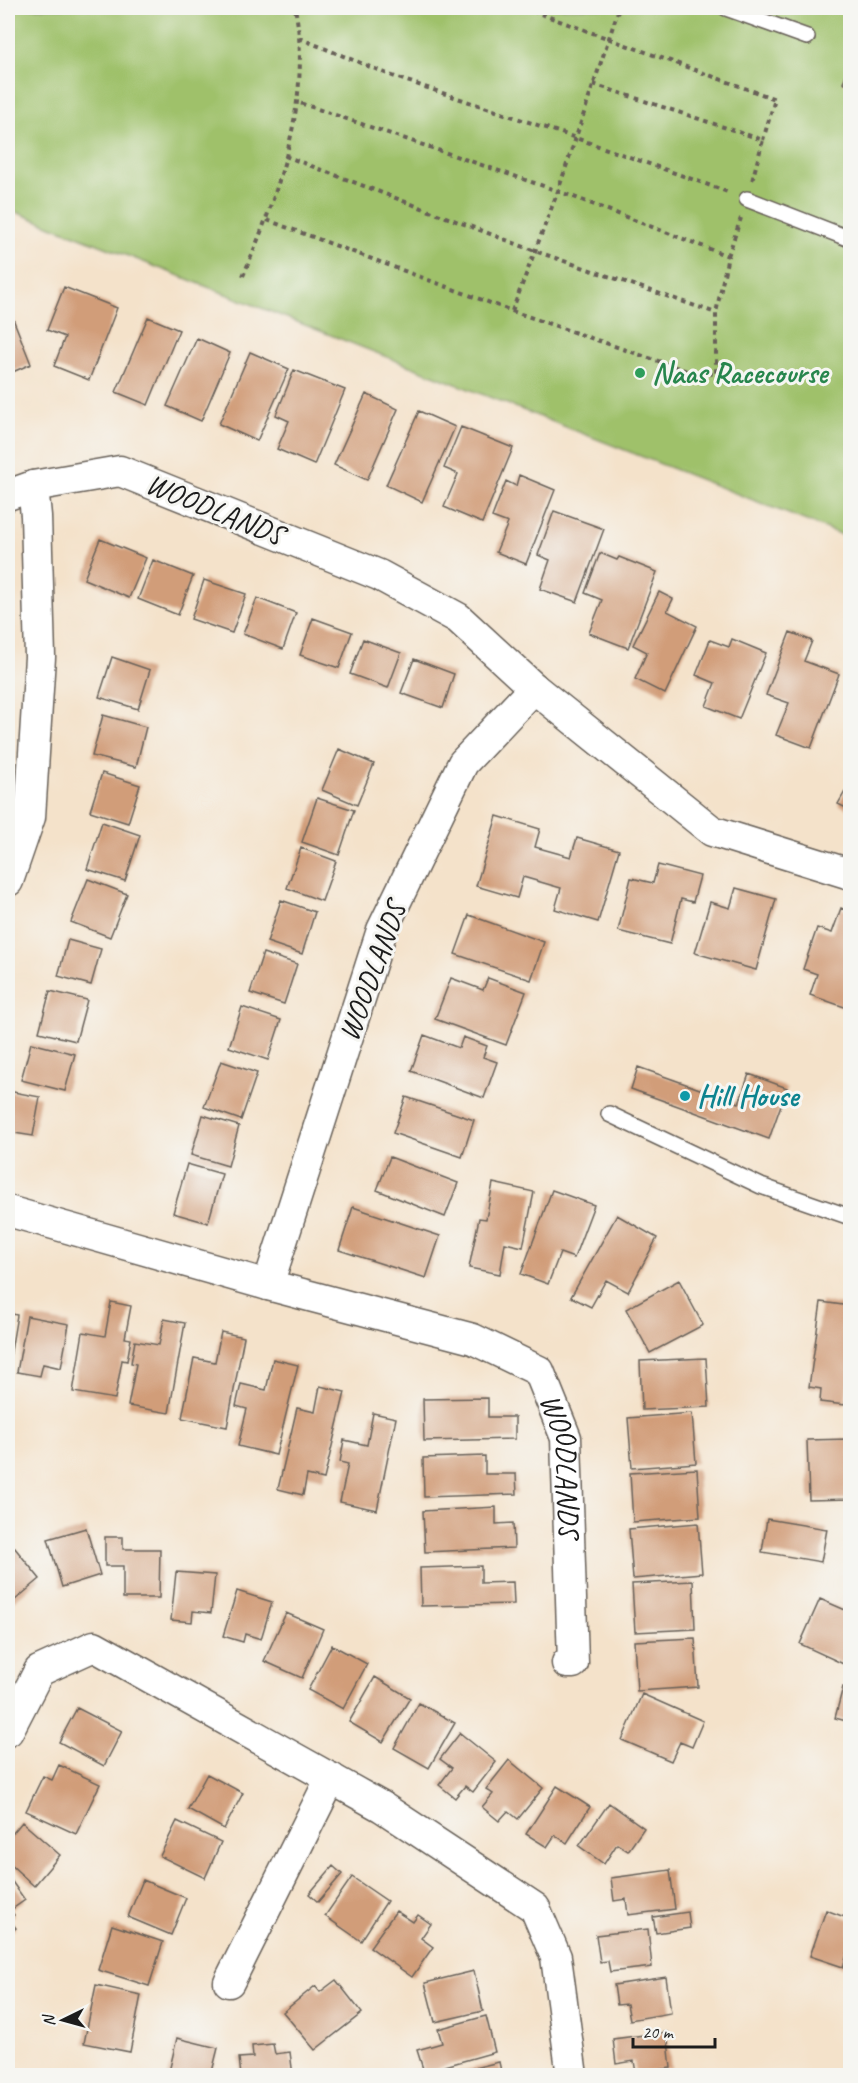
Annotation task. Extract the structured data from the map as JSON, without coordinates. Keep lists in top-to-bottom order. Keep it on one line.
{"streets":{"street":["WOODLANDS"]},"places":["Naas Racecourse","Hill House"],"scale_bar":"20 m","north":"left"}
